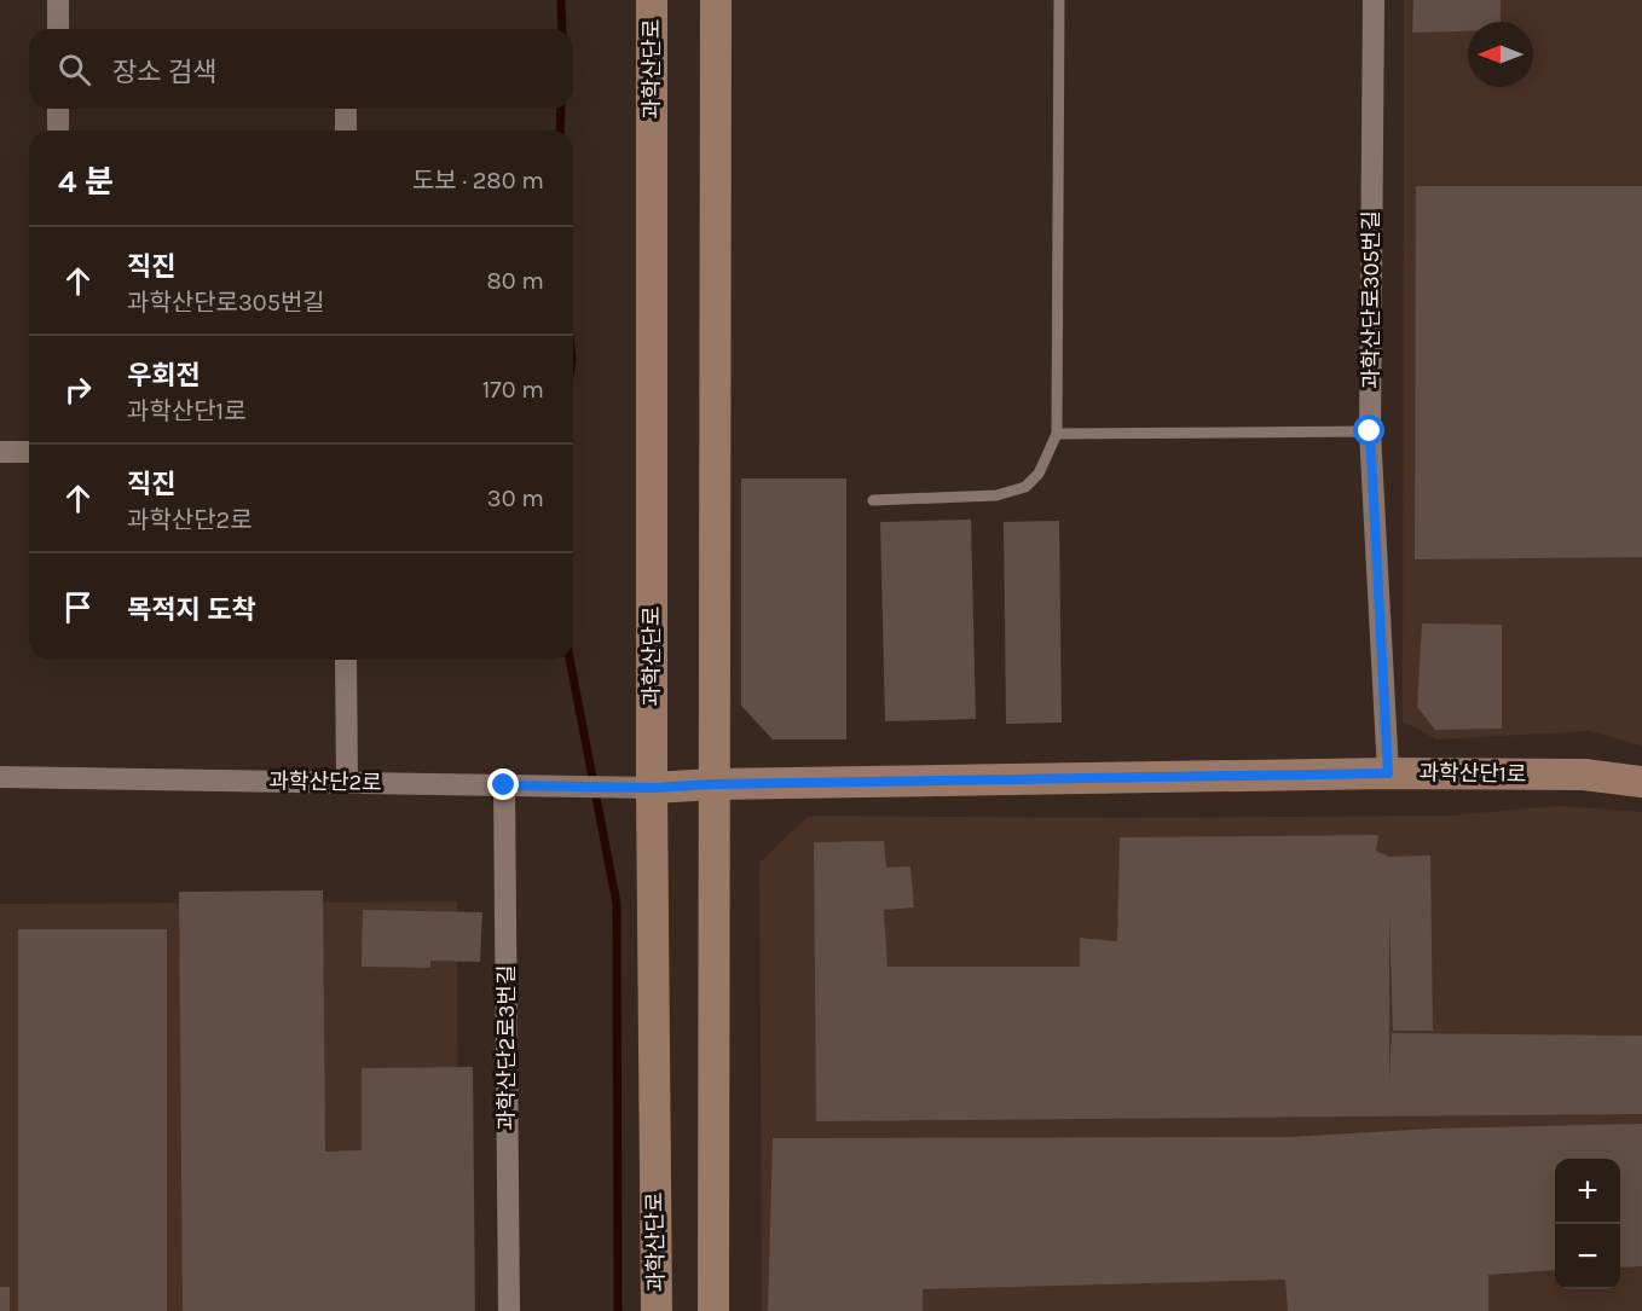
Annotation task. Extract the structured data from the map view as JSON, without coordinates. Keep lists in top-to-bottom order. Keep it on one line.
{"streets":{"main road":["과학산단로","과학산단1로"],"street":["과학산단로305번길","과학산단2로","과학산단2로3번길"]},"crossings":[["과학산단로","과학산단1로"],["과학산단로","과학산단2로"],["과학산단로305번길","과학산단1로"],["과학산단1로","과학산단2로"],["과학산단2로","과학산단2로3번길"]],"north":"left","page":{"search":"장소 검색","heading":["4 분","도보 · 280 m"],"list":[["직진","과학산단로305번길","80 m"],["우회전","과학산단1로","170 m"],["직진","과학산단2로","30 m"],"목적지 도착"],"map_buttons":["+","−"]}}
